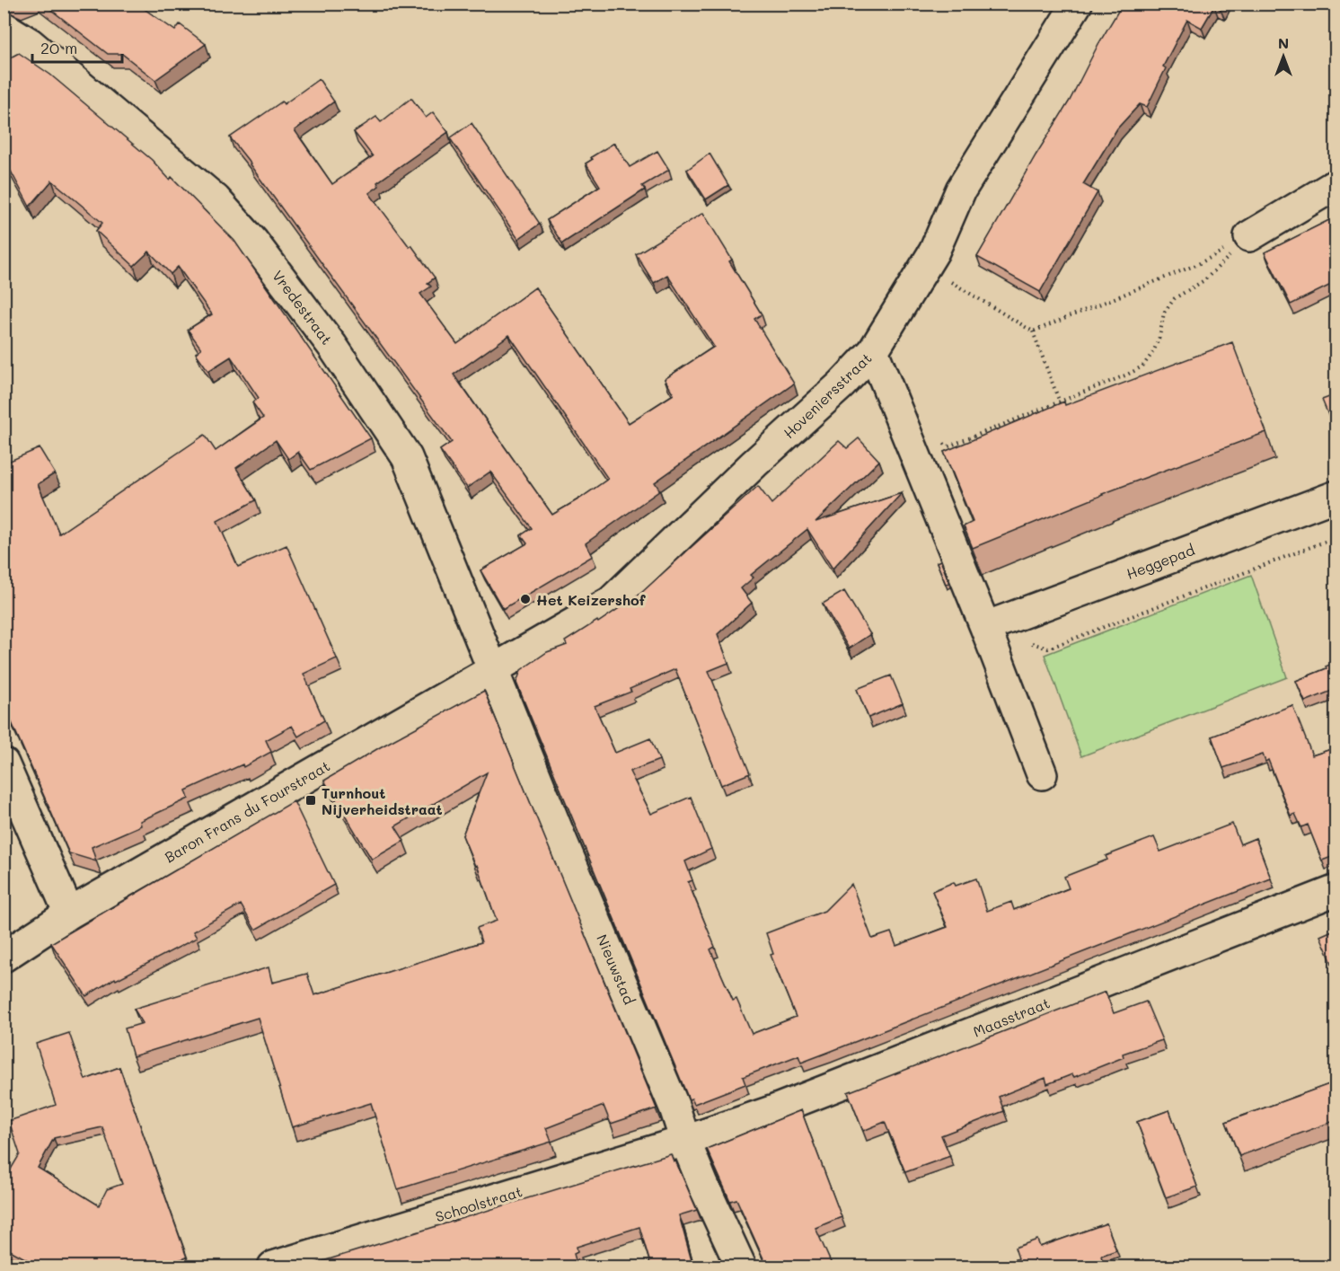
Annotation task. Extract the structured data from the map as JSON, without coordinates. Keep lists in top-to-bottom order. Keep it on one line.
{"streets":{"street":["Vredestraat","Hoveniersstraat","Heggepad","Baron Frans du Fourstraat","Nieuwstad","Maasstraat","Schoolstraat"]},"crossings":[["Vredestraat","Hoveniersstraat"],["Vredestraat","Baron Frans du Fourstraat"],["Vredestraat","Nieuwstad"],["Hoveniersstraat","Baron Frans du Fourstraat"],["Hoveniersstraat","Nieuwstad"],["Baron Frans du Fourstraat","Nieuwstad"],["Nieuwstad","Maasstraat"],["Nieuwstad","Schoolstraat"],["Maasstraat","Schoolstraat"]],"places":{"other":["Het Keizershof"],"transit":["Turnhout Nijverheidstraat"]},"scale_bar":"20 m","north":"top"}
